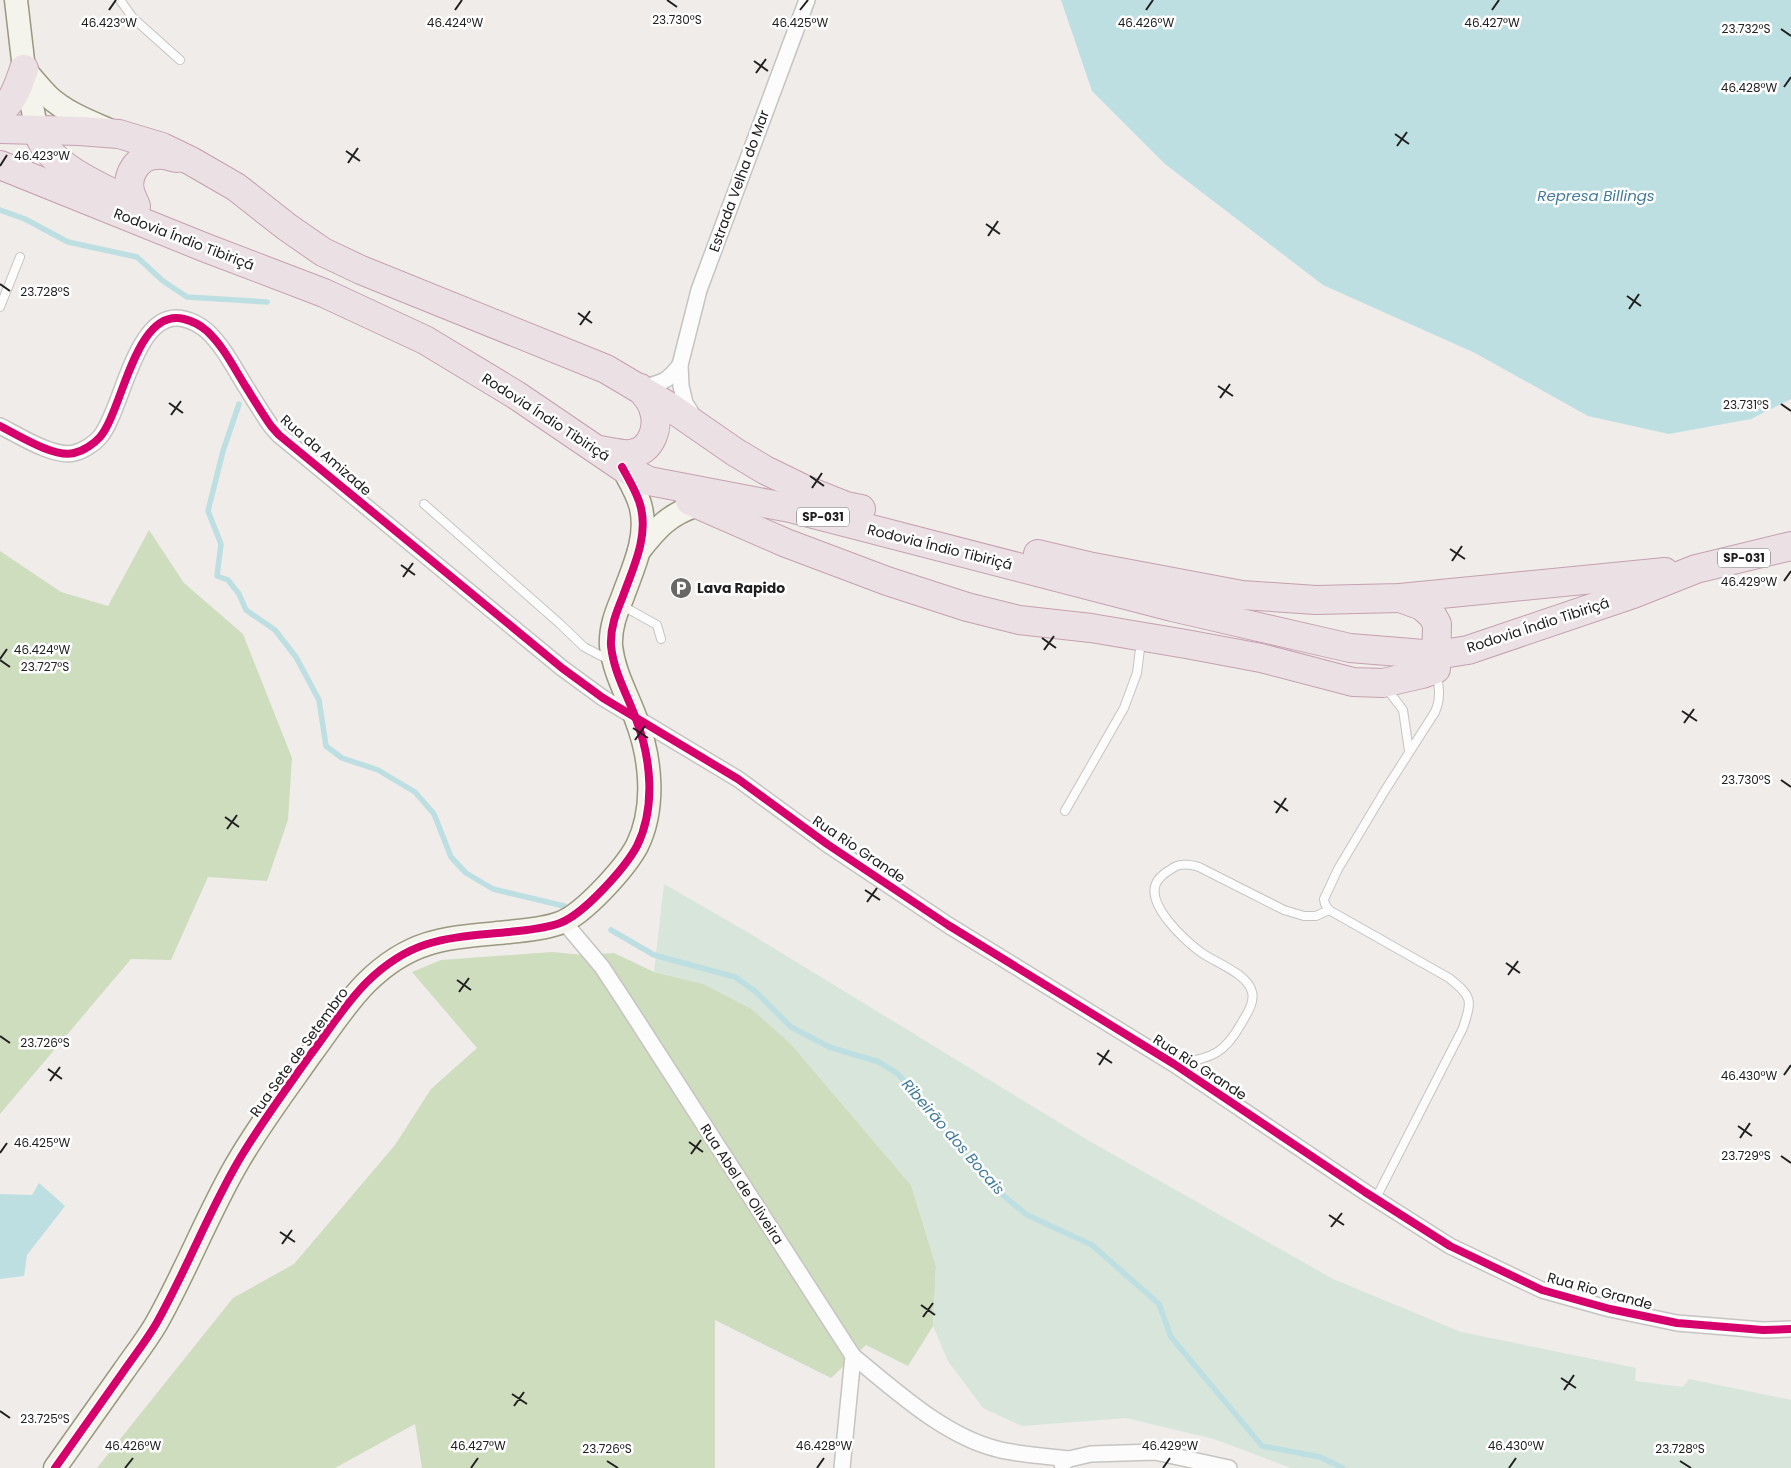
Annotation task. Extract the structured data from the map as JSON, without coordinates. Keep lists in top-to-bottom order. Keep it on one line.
{"streets":{"highway":["Rodovia Índio Tibiriçá","SP-031"],"street":["Estrada Velha do Mar","Rua da Amizade","Rua Rio Grande","Rua Sete de Setembro","Rua Abel de Oliveira"]},"crossings":[["Estrada Velha do Mar","Rodovia Índio Tibiriçá"],["Rodovia Índio Tibiriçá","Rua Sete de Setembro"],["Rua da Amizade","Rua Rio Grande"],["Rua da Amizade","Rua Sete de Setembro"],["Rua Rio Grande","Rua Sete de Setembro"],["Rua Sete de Setembro","Rua Abel de Oliveira"]],"water":["Represa Billings","Ribeirão dos Bocais"],"places":{"parking":["Lava Rapido"]},"coordinates":["23.730°S","46.423°W","46.424°W","46.425°W","46.426°W","46.427°W","23.732°S","46.428°W","23.728°S","23.731°S","46.429°W","23.727°S","23.726°S","46.430°W","23.729°S","23.725°S"]}
